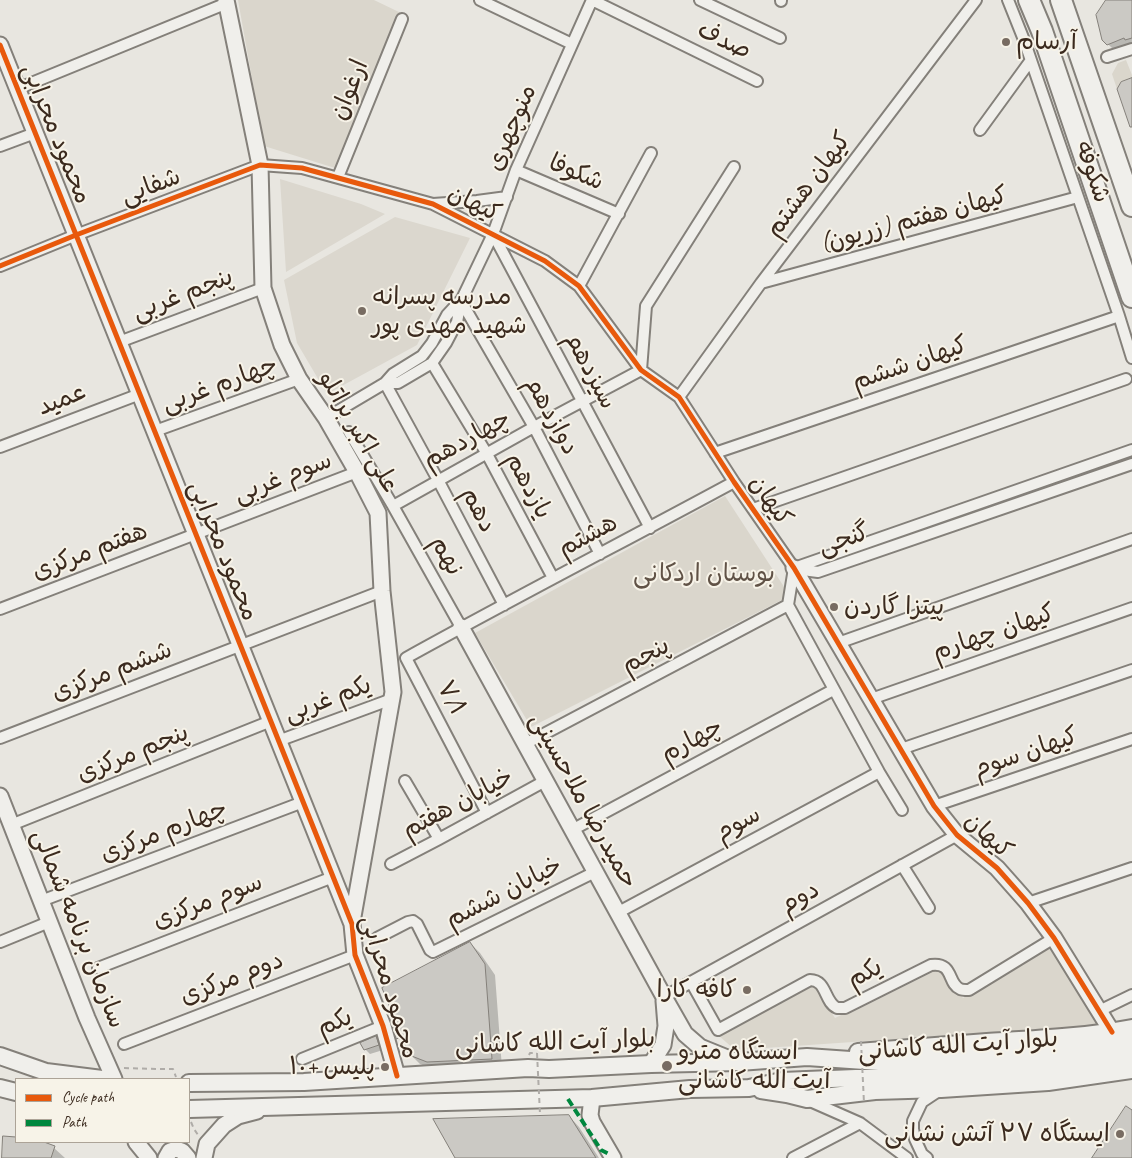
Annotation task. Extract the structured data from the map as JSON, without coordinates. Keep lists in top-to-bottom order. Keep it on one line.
{"streets":{"main road":["بلوار آیت الله کاشانی"],"street":["صدف","ارغوان","منوچهری","محمود محرابی","شکوفه","شکوفا","کیهان هشتم","شفایی","کیهان","کیهان هفتم (زریون)","پنجم غربی","کیهان ششم","سیزدهم","چهارم غربی","عمید","دوازدهم","علی اکبر براتلو","چهاردهم","سوم غربی","یازدهم","دهم","هشتم","گنجی","هفتم مرکزی","نهم","کیهان چهارم","پنجم","ششم مرکزی","۷/۱","یکم غربی","چهارم","کیهان سوم","پنجم مرکزی","حمیدرضا ملاحسینی","خیابان هفتم","سوم","چهارم مرکزی","خیابان ششم","دوم","سوم مرکزی","سازمان برنامه شمالی","یکم","دوم مرکزی"]},"crossings":[["صدف","منوچهری"],["ارغوان","کیهان"],["منوچهری","شکوفا"],["منوچهری","کیهان"],["منوچهری","سیزدهم"],["منوچهری","دوازدهم"],["منوچهری","علی اکبر براتلو"],["منوچهری","یازدهم"],["منوچهری","دهم"],["محمود محرابی","شفایی"],["محمود محرابی","پنجم غربی"],["محمود محرابی","چهارم غربی"],["محمود محرابی","عمید"],["محمود محرابی","علی اکبر براتلو"],["محمود محرابی","سوم غربی"],["محمود محرابی","هفتم مرکزی"],["محمود محرابی","ششم مرکزی"],["محمود محرابی","یکم غربی"],["محمود محرابی","پنجم مرکزی"],["محمود محرابی","چهارم مرکزی"],["محمود محرابی","سوم مرکزی"],["محمود محرابی","یکم"],["محمود محرابی","دوم مرکزی"],["محمود محرابی","بلوار آیت الله کاشانی"],["شکوفه","کیهان هفتم (زریون)"],["شکوفه","کیهان ششم"],["شکوفا","کیهان"],["کیهان هشتم","کیهان"],["کیهان هشتم","کیهان هفتم (زریون)"],["شفایی","کیهان"],["شفایی","علی اکبر براتلو"],["کیهان","کیهان ششم"],["کیهان","سیزدهم"],["کیهان","علی اکبر براتلو"],["کیهان","چهاردهم"],["کیهان","هشتم"],["کیهان","گنجی"],["کیهان","کیهان چهارم"],["کیهان","کیهان سوم"],["کیهان","دوم"],["کیهان","یکم"],["پنجم غربی","علی اکبر براتلو"],["سیزدهم","چهاردهم"],["سیزدهم","هشتم"],["چهارم غربی","علی اکبر براتلو"],["دوازدهم","چهاردهم"],["دوازدهم","هشتم"],["علی اکبر براتلو","سوم غربی"],["علی اکبر براتلو","ششم مرکزی"],["علی اکبر براتلو","یکم غربی"],["چهاردهم","یازدهم"],["چهاردهم","دهم"],["چهاردهم","نهم"],["سوم غربی","هفتم مرکزی"],["یازدهم","هشتم"],["دهم","هشتم"],["هشتم","نهم"],["هشتم","۷/۱"],["هشتم","حمیدرضا ملاحسینی"],["نهم","۷/۱"],["نهم","حمیدرضا ملاحسینی"],["پنجم","حمیدرضا ملاحسینی"],["۷/۱","حمیدرضا ملاحسینی"],["۷/۱","خیابان هفتم"],["چهارم","حمیدرضا ملاحسینی"],["پنجم مرکزی","سازمان برنامه شمالی"],["حمیدرضا ملاحسینی","خیابان هفتم"],["حمیدرضا ملاحسینی","سوم"],["حمیدرضا ملاحسینی","خیابان ششم"],["حمیدرضا ملاحسینی","دوم"],["حمیدرضا ملاحسینی","بلوار آیت الله کاشانی"],["چهارم مرکزی","سازمان برنامه شمالی"],["دوم","یکم"]],"parks":["بوستان اردکانی"],"places":["آرسام","مدرسه پسرانه شهید مهدی پور","پیتزا گاردن","کافه کارا","ایستگاه مترو آیت الله کاشانی","پلیس +۱۰","ایستگاه ۲۷ آتش نشانی"],"legend":["Cycle path","Path"]}
